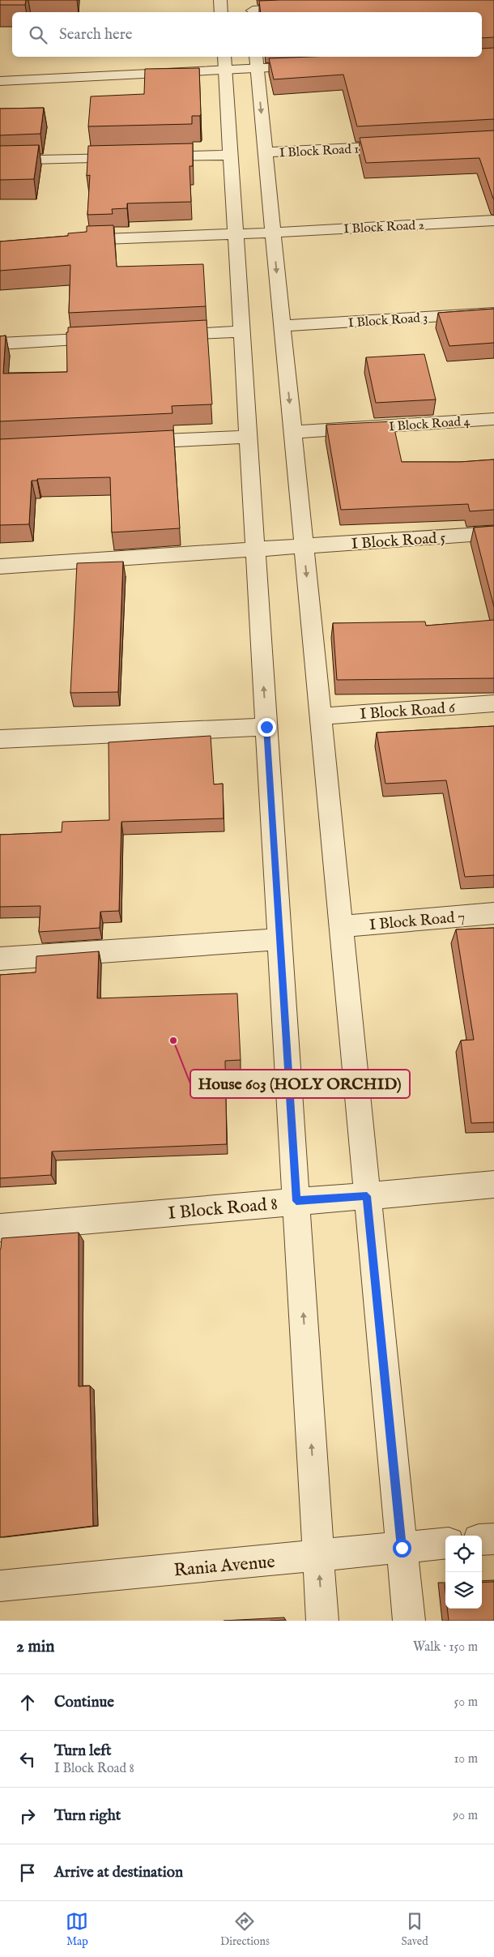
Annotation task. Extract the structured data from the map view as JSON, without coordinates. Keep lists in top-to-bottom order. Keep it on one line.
{"streets":{"street":["I Block Road 1","I Block Road 2","I Block Road 3","I Block Road 4","I Block Road 5","I Block Road 6","I Block Road 7","I Block Road 8","Rania Avenue"]},"places":["House 603 (HOLY ORCHID)"],"page":{"search":"Search here","heading":["2 min","Walk · 150 m"],"list":[["Continue","50 m"],["Turn left","I Block Road 8","10 m"],["Turn right","90 m"],"Arrive at destination"],"nav":["Map","Directions","Saved"]}}
